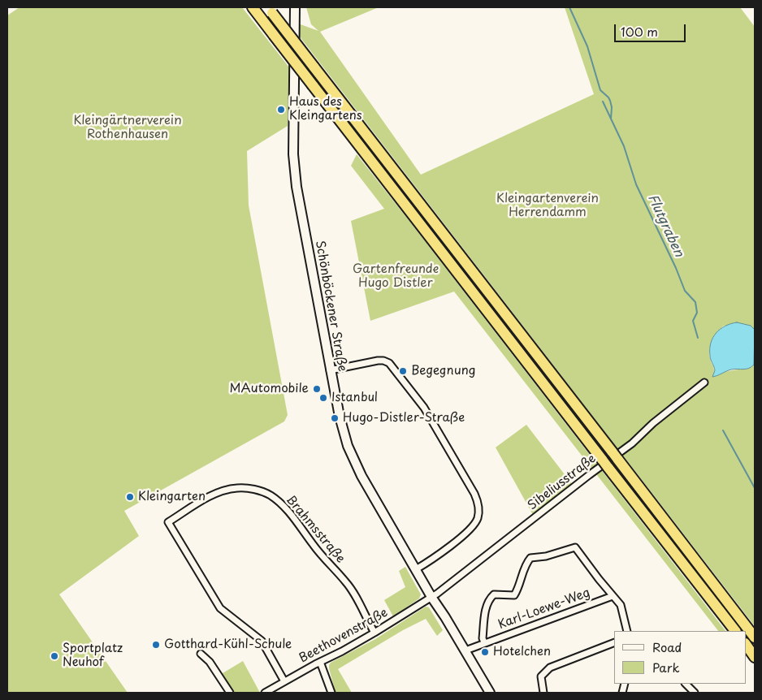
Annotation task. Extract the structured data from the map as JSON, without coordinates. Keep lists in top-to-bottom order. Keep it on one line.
{"streets":{"main road":["Schönböckener Straße"],"street":["Sibeliusstraße","Brahmsstraße","Karl-Loewe-Weg","Beethovenstraße"]},"crossings":[["Schönböckener Straße","Sibeliusstraße"],["Schönböckener Straße","Karl-Loewe-Weg"],["Schönböckener Straße","Beethovenstraße"],["Sibeliusstraße","Beethovenstraße"],["Brahmsstraße","Beethovenstraße"]],"water":["Flutgraben"],"parks":["Kleingärtnerverein Rothenhausen","Kleingartenverein Herrendamm","Gartenfreunde Hugo Distler"],"places":["Haus des Kleingartens","Begegnung","MAutomobile","Istanbul","Hugo-Distler-Straße","Kleingarten","Gotthard-Kühl-Schule","Hotelchen","Sportplatz Neuhof"],"legend":["Road","Park"],"scale_bar":"100 m"}
